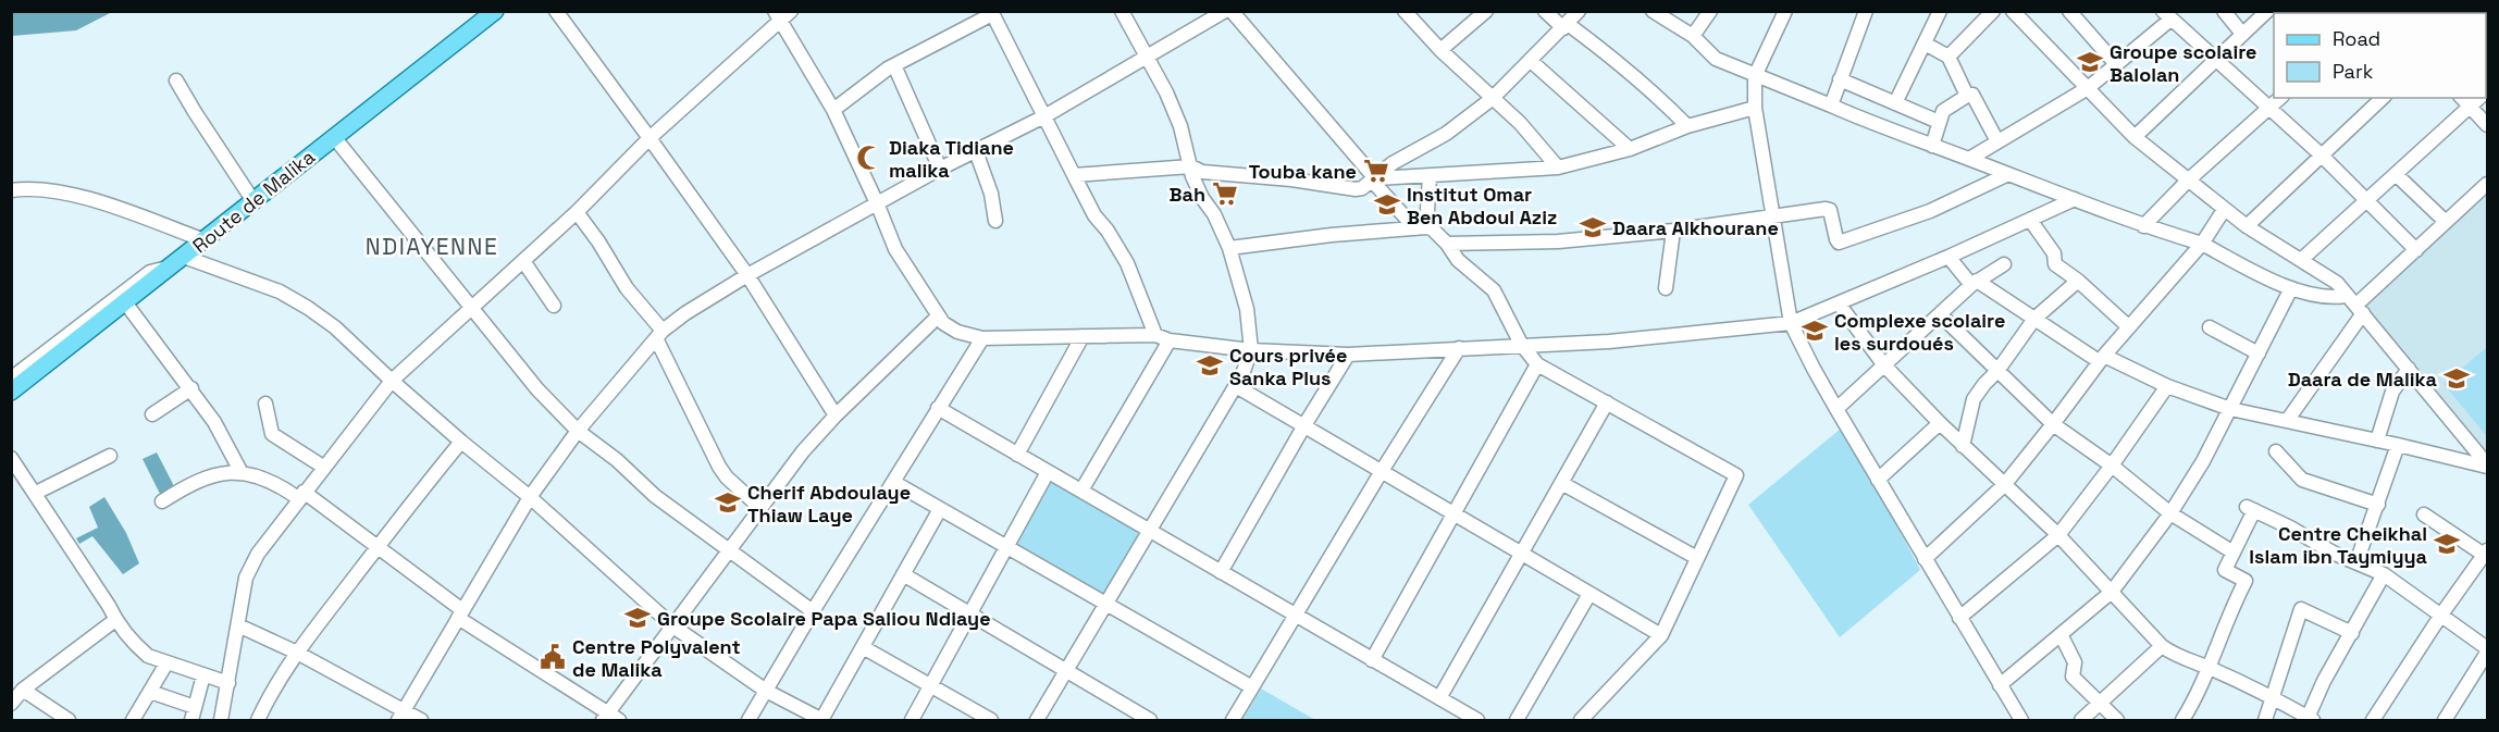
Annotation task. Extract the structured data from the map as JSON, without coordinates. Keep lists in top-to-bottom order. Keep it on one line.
{"streets":{"main road":["Route de Malika"]},"districts":["NDIAYENNE"],"places":{"school or university":["Groupe scolaire Balolan","Institut Omar Ben Abdoul Aziz","Daara Alkhourane","Complexe scolaire les surdoués","Cours privée Sanka Plus","Daara de Malika","Cherif Abdoulaye Thiaw Laye","Centre Cheikhal Islam ibn Taymiyya","Groupe Scolaire Papa Saliou Ndiaye"],"mosque":["Diaka Tidiane malika"],"supermarket":["Touba kane","Bah"],"public building":["Centre Polyvalent de Malika"]},"legend":["Road","Park"]}
